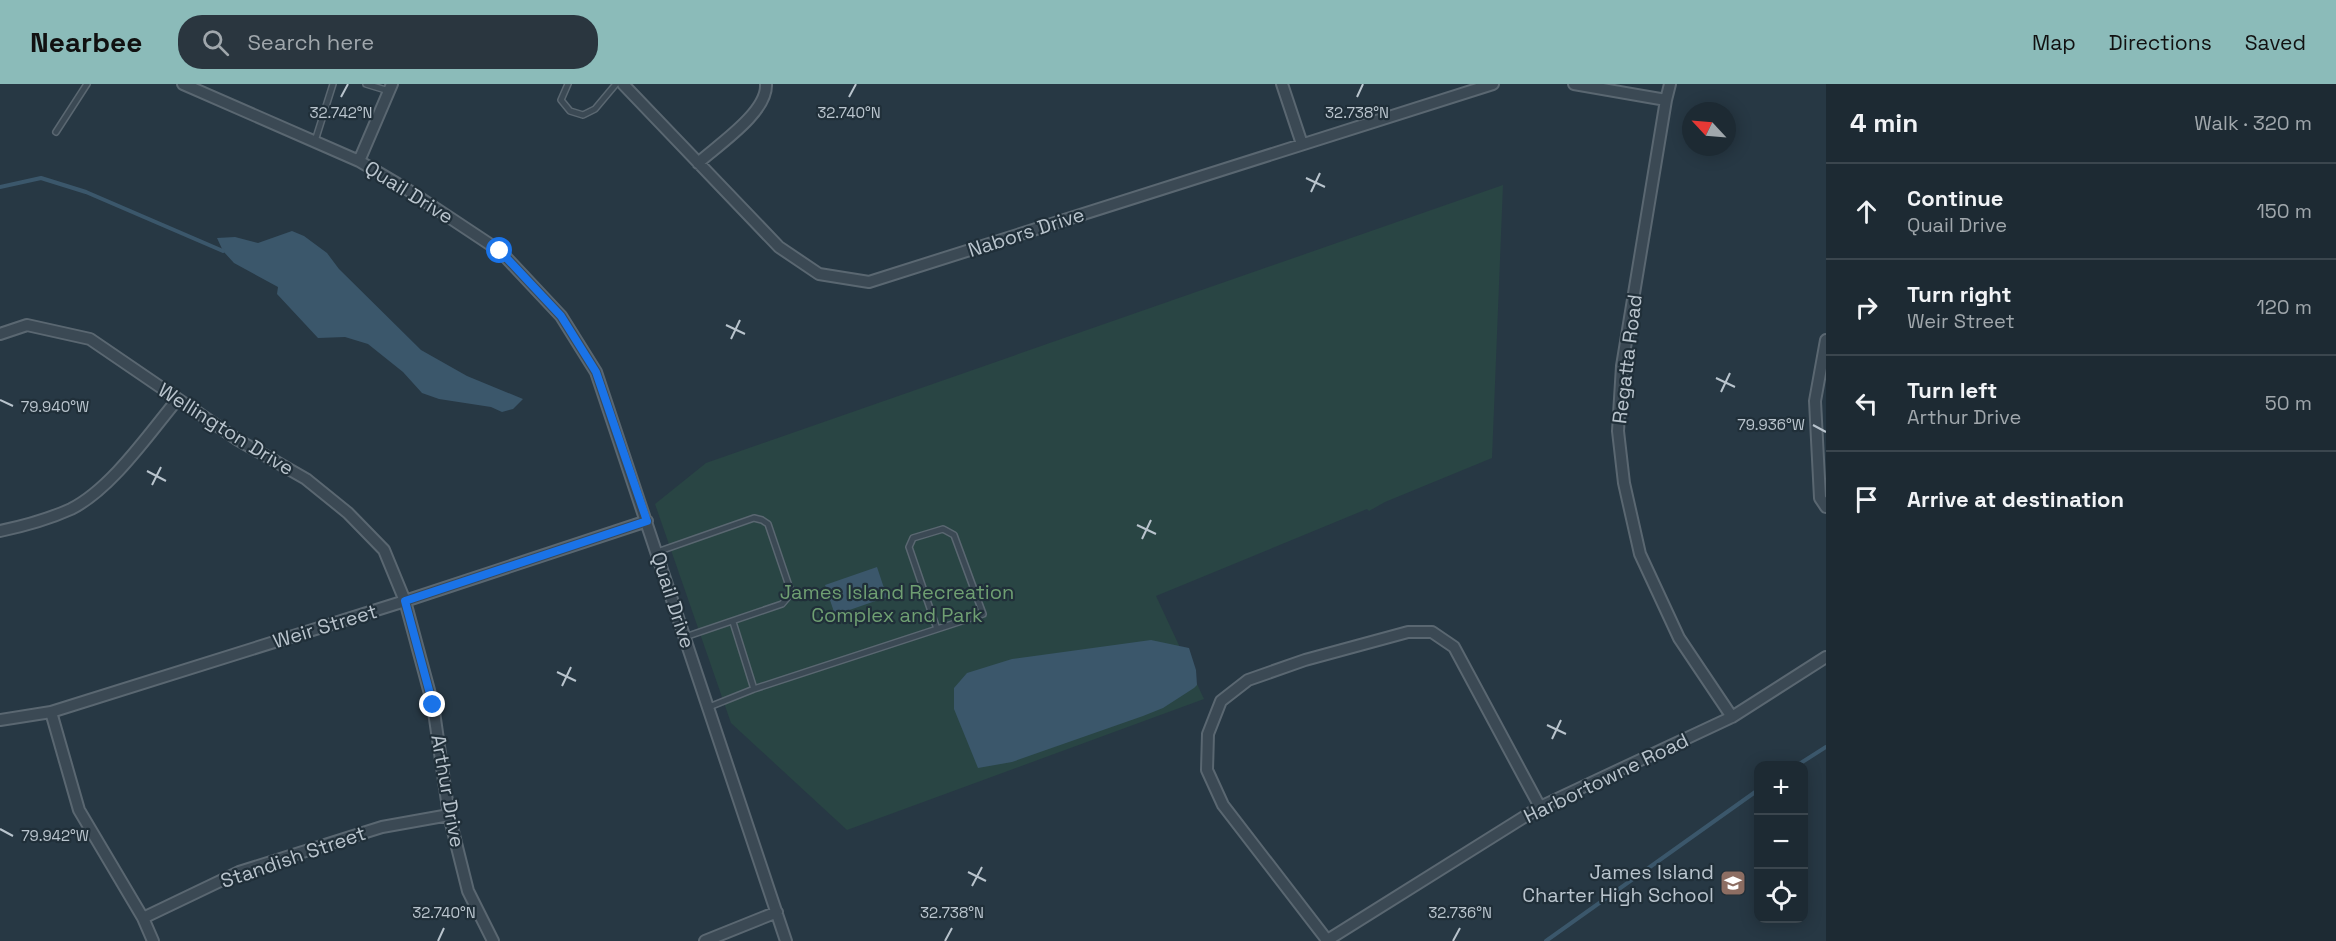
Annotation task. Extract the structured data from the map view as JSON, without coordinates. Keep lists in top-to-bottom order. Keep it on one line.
{"streets":{"street":["Quail Drive","Nabors Drive","Regatta Road","Wellington Drive","Weir Street","Harbortowne Road","Arthur Drive","Standish Street"]},"crossings":[["Quail Drive","Weir Street"],["Regatta Road","Harbortowne Road"],["Wellington Drive","Weir Street"],["Wellington Drive","Arthur Drive"],["Weir Street","Arthur Drive"],["Arthur Drive","Standish Street"]],"parks":["James Island Recreation Complex and Park"],"places":{"school or university":["James Island Charter High School"]},"north":"top left","page":{"header":"Nearbee","search":"Search here","nav":["Map","Directions","Saved"],"heading":["4 min","Walk · 320 m"],"list":[["Continue","Quail Drive","150 m"],["Turn right","Weir Street","120 m"],["Turn left","Arthur Drive","50 m"],"Arrive at destination"],"map_buttons":["+","−"]},"coordinates":["32.742°N","32.740°N","32.738°N","79.940°W","79.936°W","79.942°W","32.736°N"]}
